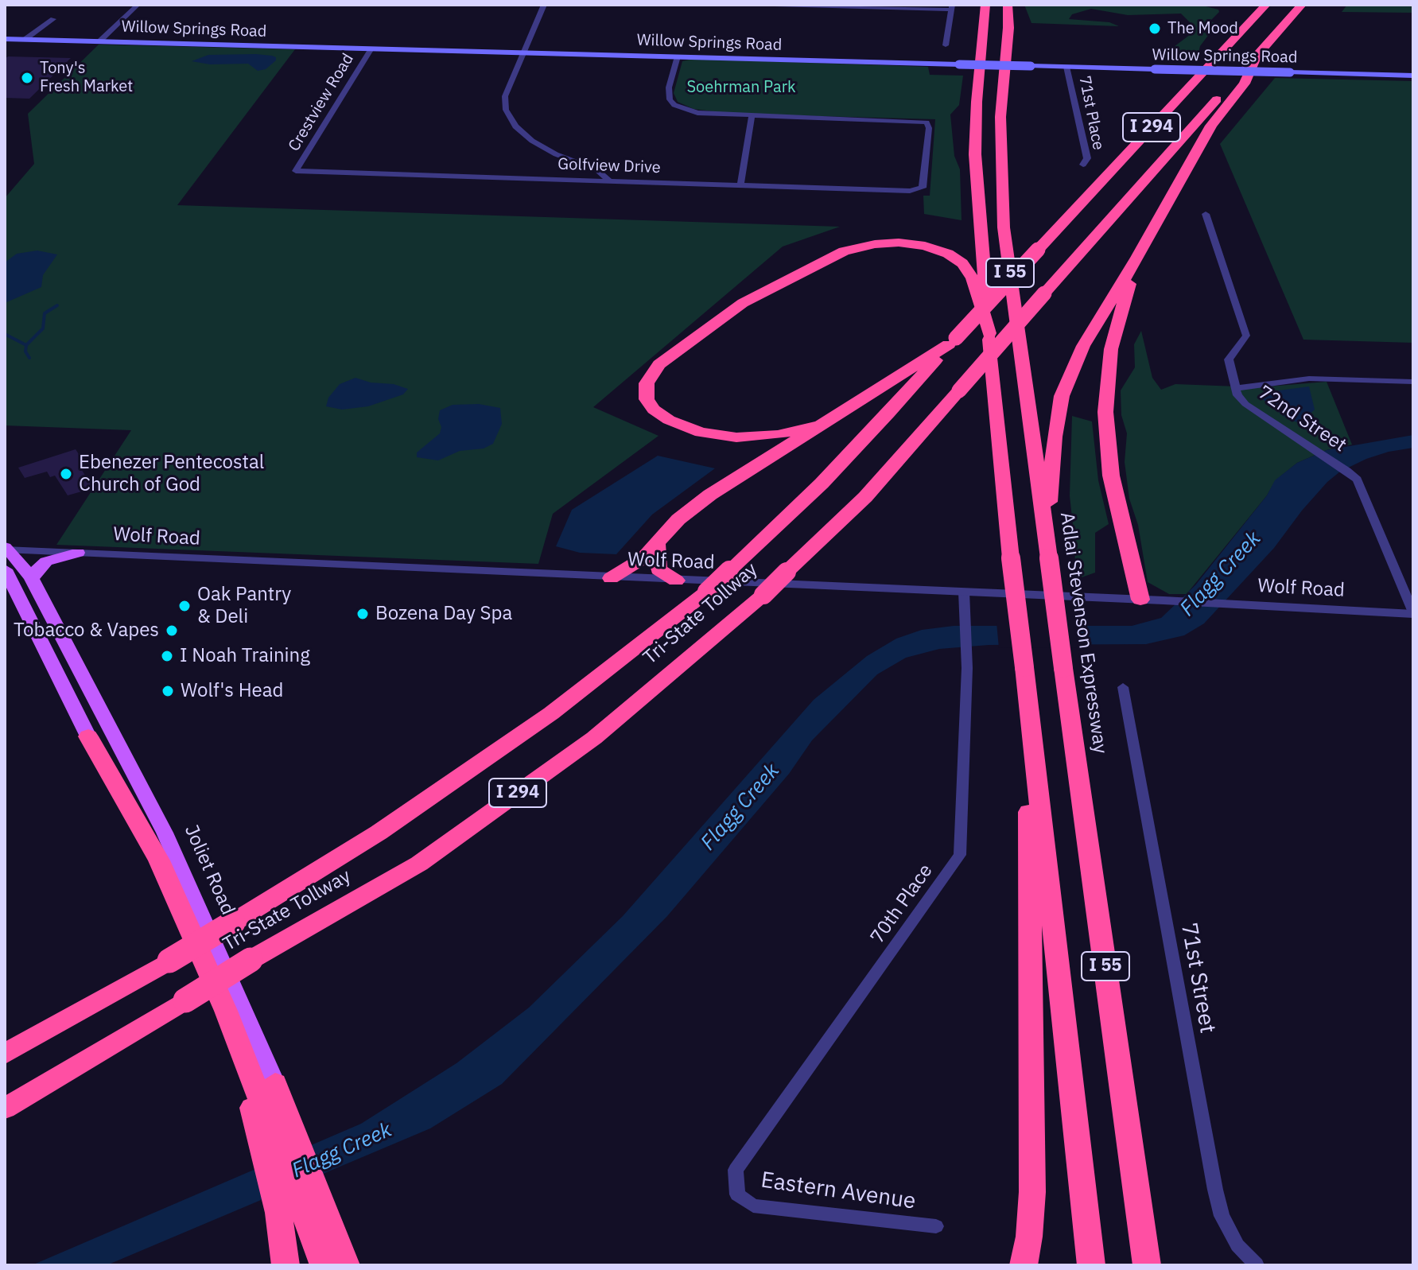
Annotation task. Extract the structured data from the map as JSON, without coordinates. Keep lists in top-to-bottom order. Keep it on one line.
{"streets":{"highway":["I 294","I 55","Tri-State Tollway","Adlai Stevenson Expressway","Joliet Road"],"main road":["Willow Springs Road"],"street":["Crestview Road","71st Place","Golfview Drive","72nd Street","Wolf Road","70th Place","71st Street","Eastern Avenue"]},"crossings":[["Willow Springs Road","Crestview Road"],["Willow Springs Road","71st Place"],["Crestview Road","Golfview Drive"],["72nd Street","Wolf Road"],["Wolf Road","Joliet Road"],["Wolf Road","70th Place"],["70th Place","Eastern Avenue"]],"water":["Flagg Creek"],"parks":["Soehrman Park"],"places":["The Mood","Tony's Fresh Market","Ebenezer Pentecostal Church of God","Oak Pantry & Deli","Bozena Day Spa","Tobacco & Vapes","I Noah Training","Wolf's Head"]}
